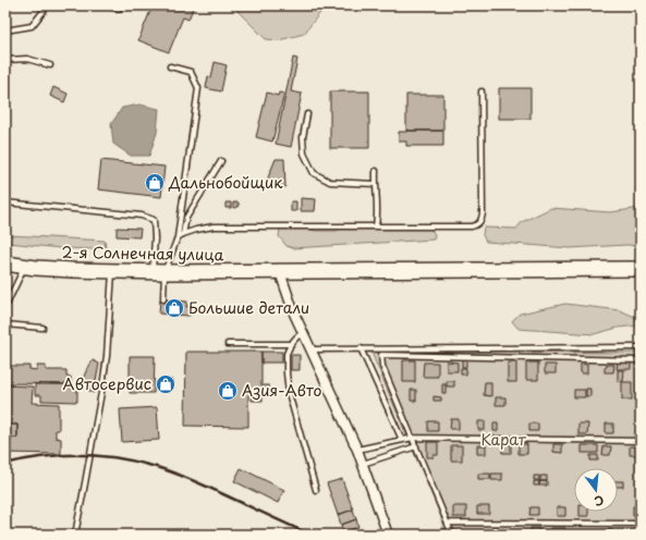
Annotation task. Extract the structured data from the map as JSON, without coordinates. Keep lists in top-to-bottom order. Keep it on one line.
{"streets":{"main road":["2-я Солнечная улица"]},"parks":["Карат"],"places":{"shop":["Дальнобойщик","Большие детали","Автосервис","Азия-Авто"]},"north":"bottom"}
